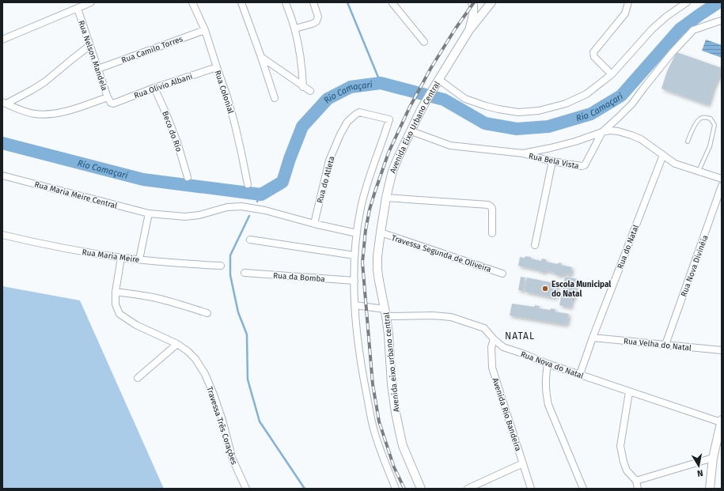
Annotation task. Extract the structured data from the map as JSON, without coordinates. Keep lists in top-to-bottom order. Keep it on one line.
{"streets":{"street":["Rua Camilo Torres","Rua Nelson Mandela","Rua Olivio Albani","Rua Colonial","Avenida Eixo Urbano Central","Beco do Rio","Rua Bela Vista","Rua do Atleta","Rua Maria Meire Central","Rua do Natal","Travessa Segunda de Oliveira","Rua Maria Meire","Rua Nova Divinéia","Rua da Bomba","Rua Velha do Natal","Avenida eixo urbano central","Rua Nova do Natal","Avenida Rio Bandeira","Travessa Três Corações"]},"crossings":[["Rua Camilo Torres","Rua Nelson Mandela"],["Rua Camilo Torres","Rua Colonial"],["Rua Nelson Mandela","Rua Olivio Albani"],["Rua Olivio Albani","Rua Colonial"],["Rua Olivio Albani","Beco do Rio"],["Avenida Eixo Urbano Central","Travessa Segunda de Oliveira"],["Avenida Eixo Urbano Central","Avenida eixo urbano central"],["Rua do Atleta","Rua Maria Meire Central"],["Rua do Natal","Rua Velha do Natal"],["Rua do Natal","Rua Nova do Natal"],["Travessa Segunda de Oliveira","Avenida eixo urbano central"],["Rua Maria Meire","Travessa Três Corações"],["Rua Nova Divinéia","Rua Velha do Natal"],["Avenida eixo urbano central","Rua Nova do Natal"],["Rua Nova do Natal","Avenida Rio Bandeira"]],"districts":["NATAL"],"water":["Rio Camaçari"],"places":["Escola Municipal do Natal"],"north":"bottom"}
